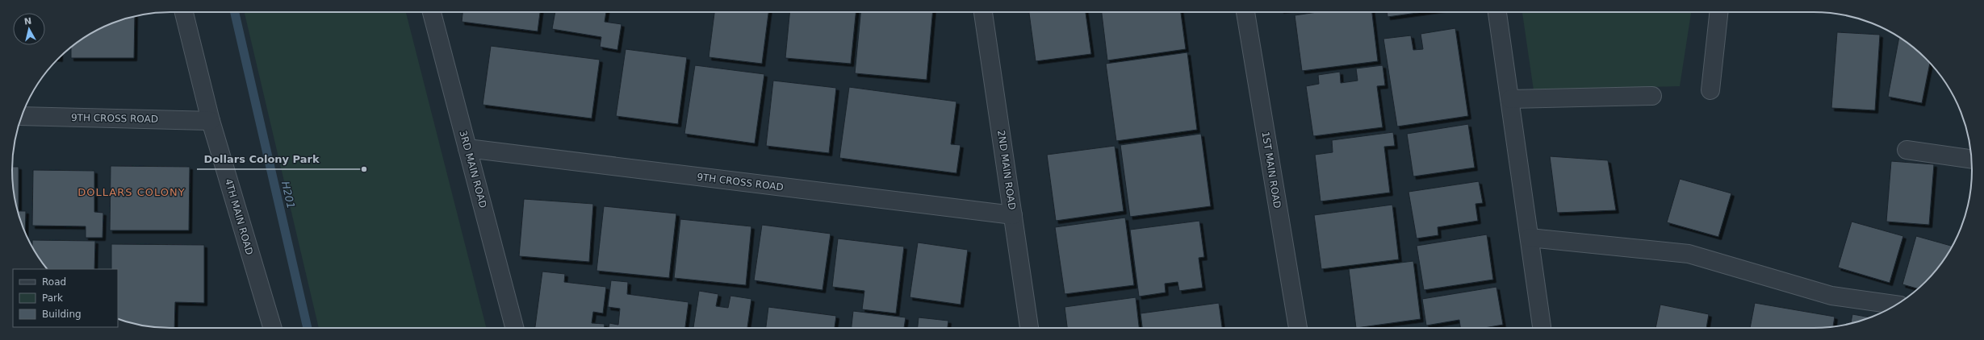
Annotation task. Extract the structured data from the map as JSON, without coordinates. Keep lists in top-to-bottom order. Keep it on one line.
{"streets":{"street":["9TH CROSS ROAD","3RD MAIN ROAD","2ND MAIN ROAD","1ST MAIN ROAD","4TH MAIN ROAD"]},"crossings":[["9TH CROSS ROAD","3RD MAIN ROAD"],["9TH CROSS ROAD","2ND MAIN ROAD"],["9TH CROSS ROAD","4TH MAIN ROAD"]],"districts":["DOLLARS COLONY"],"water":["H201"],"places":["Dollars Colony Park"],"legend":["Road","Park","Building"],"north":"top"}
